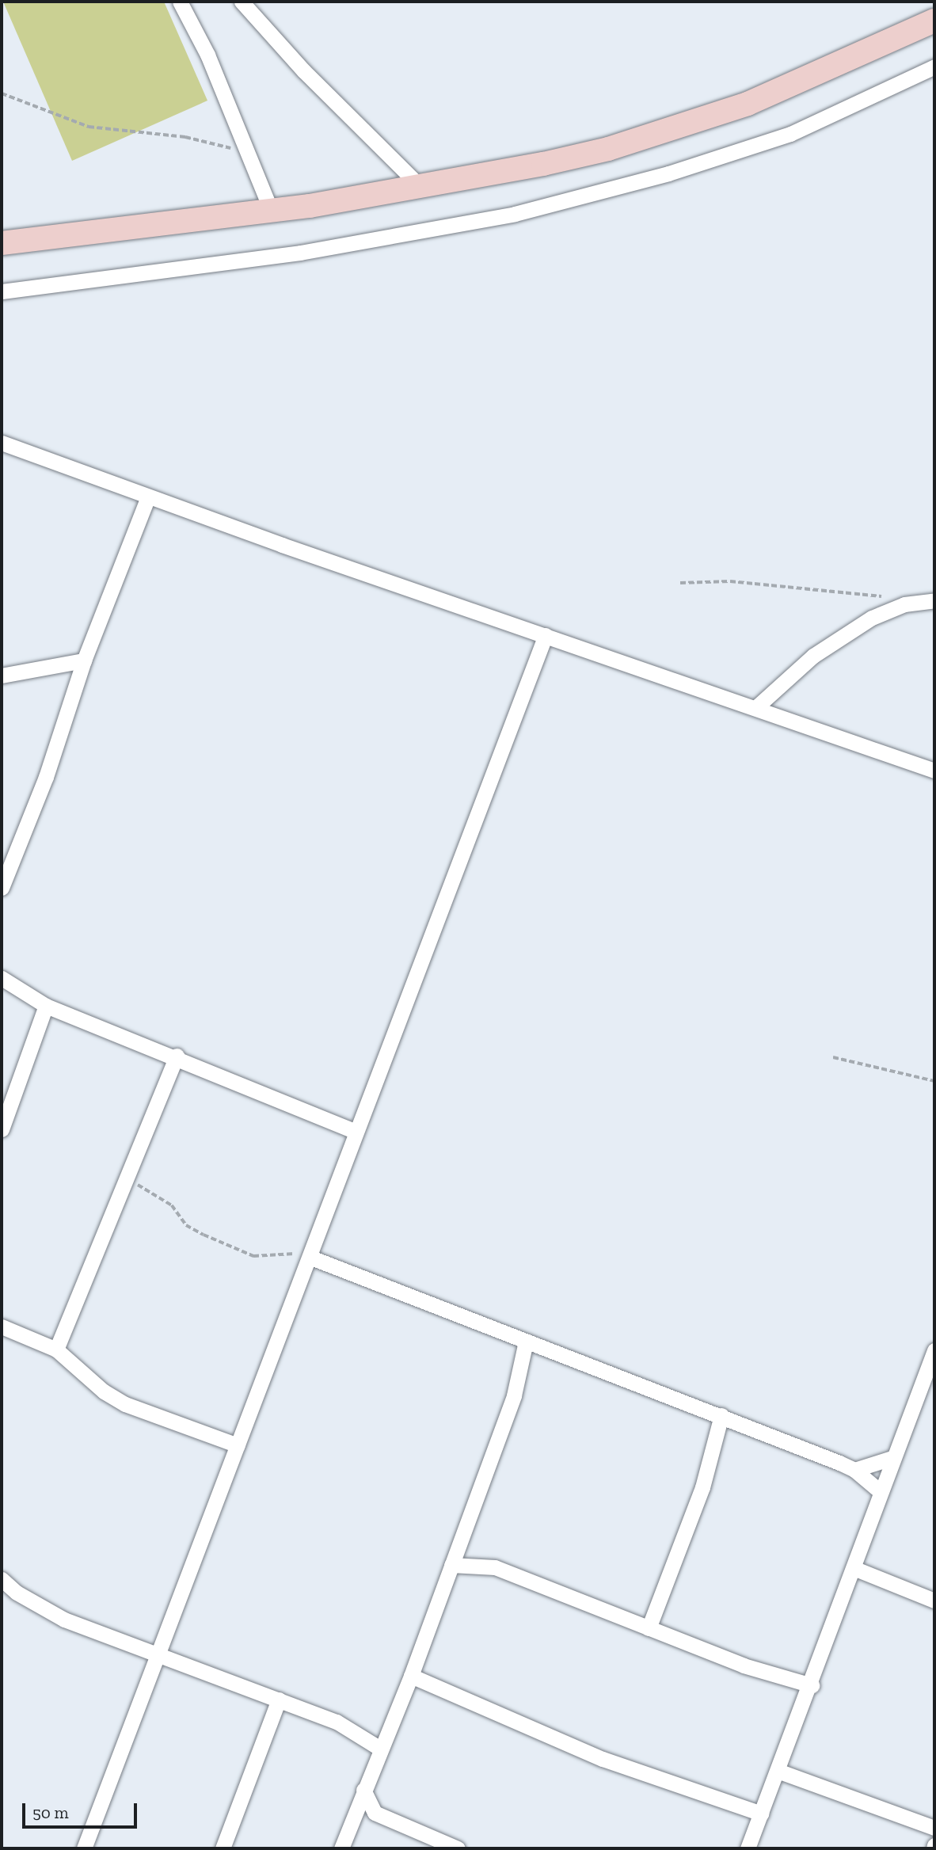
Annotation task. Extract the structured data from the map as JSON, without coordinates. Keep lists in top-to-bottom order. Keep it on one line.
{"scale_bar":"50 m"}
